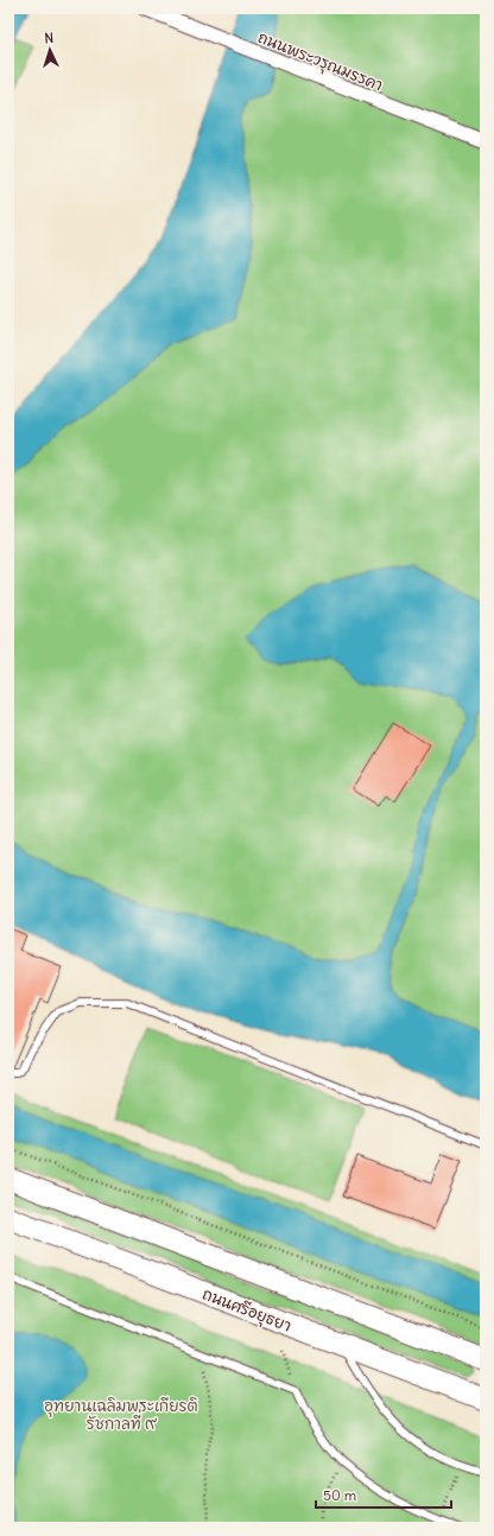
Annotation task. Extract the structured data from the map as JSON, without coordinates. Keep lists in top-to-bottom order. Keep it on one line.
{"streets":{"main road":["ถนนศรีอยุธยา"],"street":["ถนนพระวรุณมรรคา"]},"parks":["อุทยานเฉลิมพระเกียรติ รัชกาลที่ ๙"],"scale_bar":"50 m","north":"top"}
